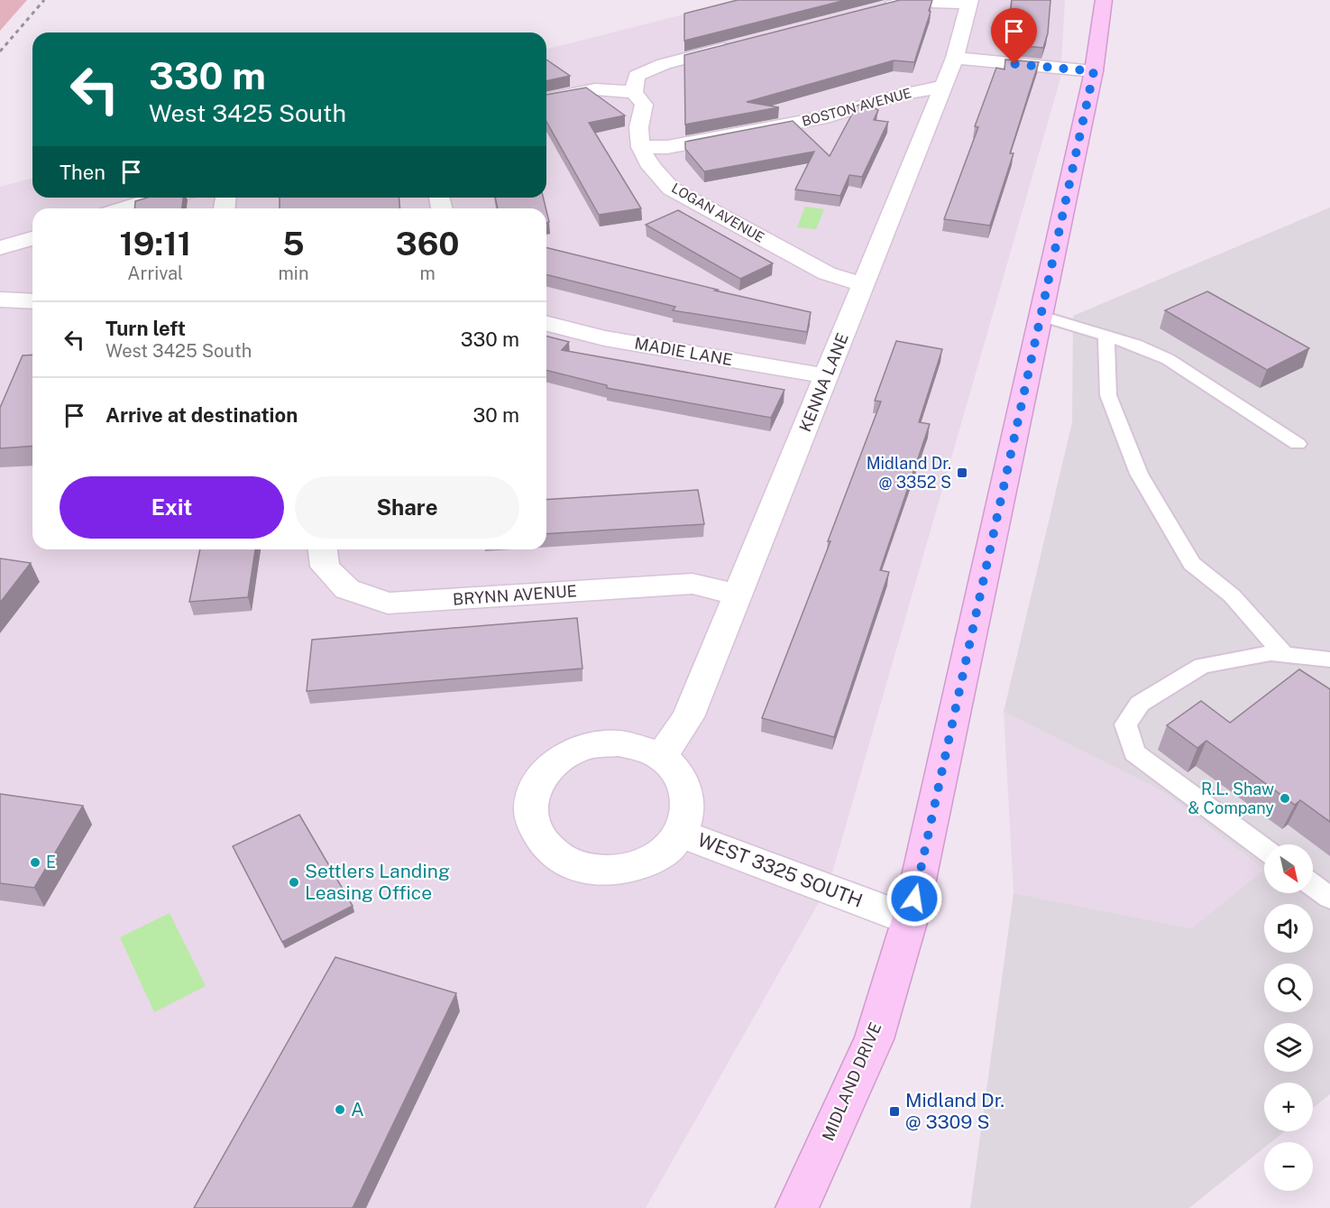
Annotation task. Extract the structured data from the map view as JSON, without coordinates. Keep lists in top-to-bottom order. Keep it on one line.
{"streets":{"main road":["MIDLAND DRIVE"],"street":["BOSTON AVENUE","LOGAN AVENUE","MADIE LANE","KENNA LANE","BRYNN AVENUE","WEST 3325 SOUTH"]},"crossings":[["BOSTON AVENUE","LOGAN AVENUE"],["BOSTON AVENUE","KENNA LANE"],["LOGAN AVENUE","KENNA LANE"],["MADIE LANE","KENNA LANE"],["KENNA LANE","BRYNN AVENUE"],["KENNA LANE","WEST 3325 SOUTH"],["WEST 3325 SOUTH","MIDLAND DRIVE"]],"places":{"transit":["Midland Dr. @ 3352 S","Midland Dr. @ 3309 S"],"other":["R.L. Shaw & Company","E","Settlers Landing Leasing Office","A"]},"north":"bottom right","page":{"turn":["330 m","West 3425 South"],"then":"Then","eta":["19:11","Arrival","5","min","360","m"],"list":[{"name":"Turn left","note":"West 3425 South","value":"330 m"},{"name":"Arrive at destination","value":"30 m"}],"buttons":["Exit","Share"],"map_buttons":["+","−"]}}
